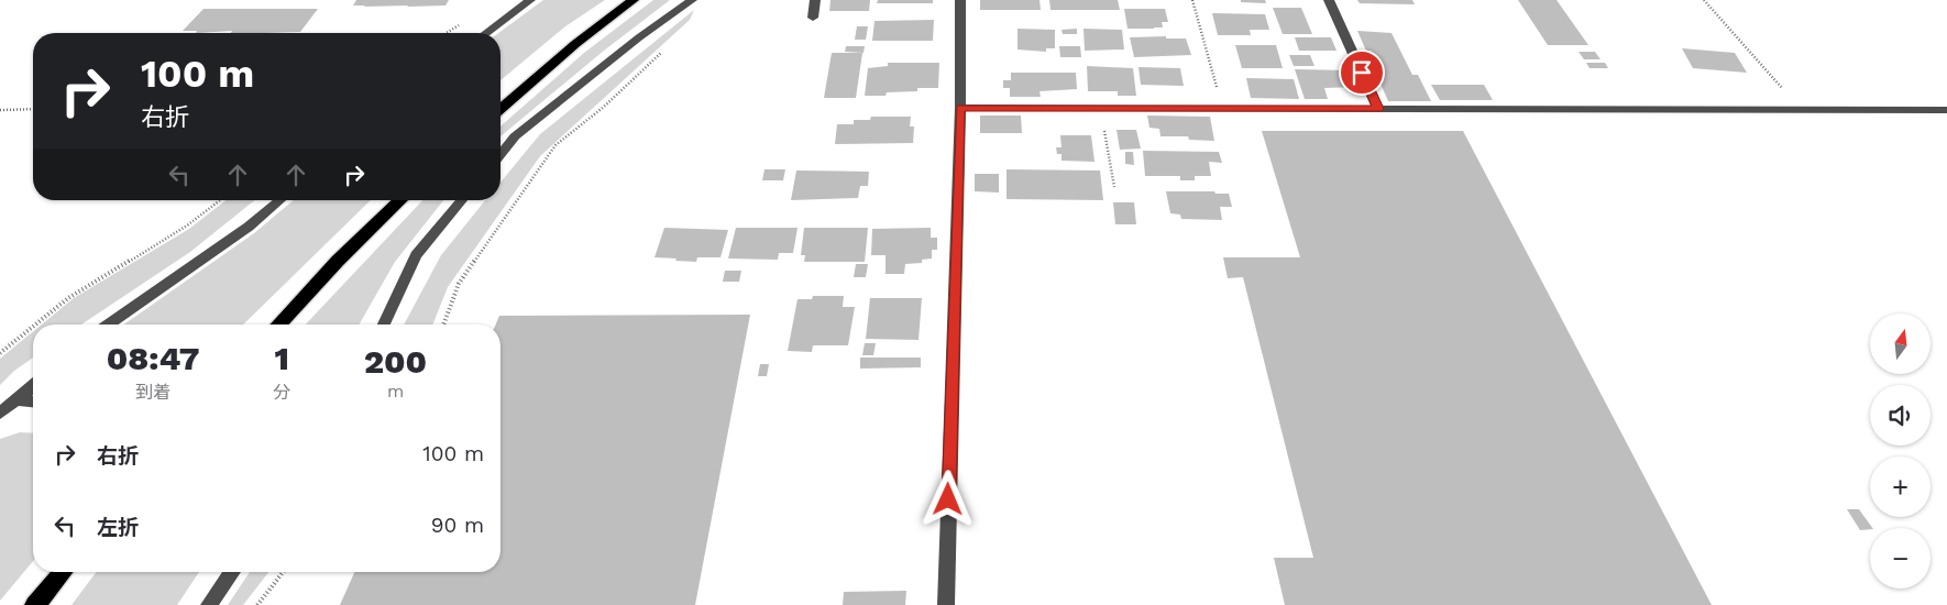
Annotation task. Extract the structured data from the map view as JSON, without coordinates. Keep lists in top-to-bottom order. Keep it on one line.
{"north":"top","page":{"turn":["100 m","右折"],"map_buttons":["+","−"],"eta":["08:47","到着","1","分","200","m"],"list":[{"name":"右折","value":"100 m"},{"name":"左折","value":"90 m"}]}}
